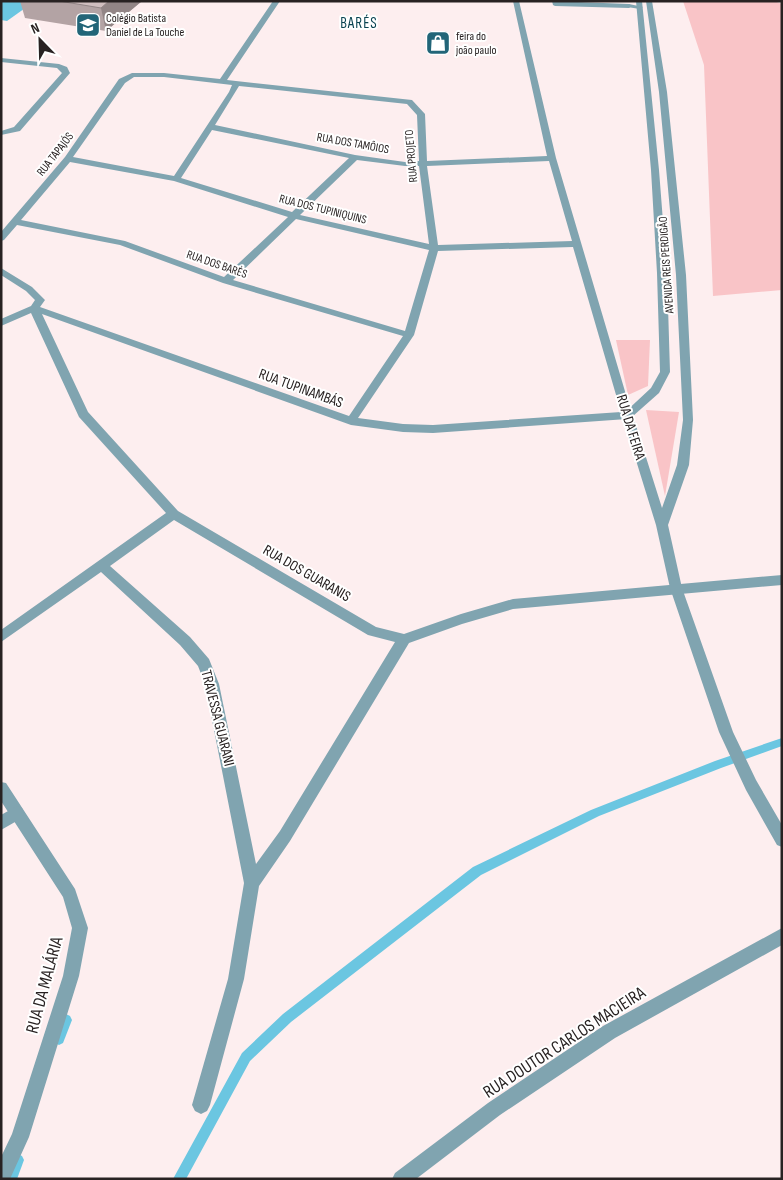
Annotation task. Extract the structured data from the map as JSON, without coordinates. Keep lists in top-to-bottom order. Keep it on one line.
{"streets":{"street":["RUA DOS TAMÔIOS","RUA TAPAJÓS","RUA PROJETO","RUA DOS TUPINIQUINS","RUA DOS BARÉS","AVENIDA REIS PERDIGÃO","RUA TUPINAMBÁS","RUA DA FEIRA","RUA DOS GUARANIS","TRAVESSA GUARANI","RUA DA MALÁRIA","RUA DOUTOR CARLOS MACIEIRA"]},"crossings":[["RUA DOS TAMÔIOS","RUA PROJETO"],["RUA DOS TAMÔIOS","RUA DA FEIRA"],["RUA TAPAJÓS","RUA PROJETO"],["RUA TAPAJÓS","RUA DOS TUPINIQUINS"],["RUA TAPAJÓS","RUA DOS BARÉS"],["RUA PROJETO","RUA DOS TUPINIQUINS"],["RUA PROJETO","RUA DOS BARÉS"],["RUA PROJETO","RUA TUPINAMBÁS"],["RUA DOS TUPINIQUINS","RUA DA FEIRA"],["AVENIDA REIS PERDIGÃO","RUA TUPINAMBÁS"],["AVENIDA REIS PERDIGÃO","RUA DA FEIRA"],["RUA TUPINAMBÁS","RUA DA FEIRA"],["RUA TUPINAMBÁS","RUA DOS GUARANIS"],["RUA DOS GUARANIS","TRAVESSA GUARANI"]],"districts":["BARÉS"],"places":{"school or university":["Colégio Batista Daniel de La Touche"],"shop":["feira do joão paulo"]},"north":"top left"}
